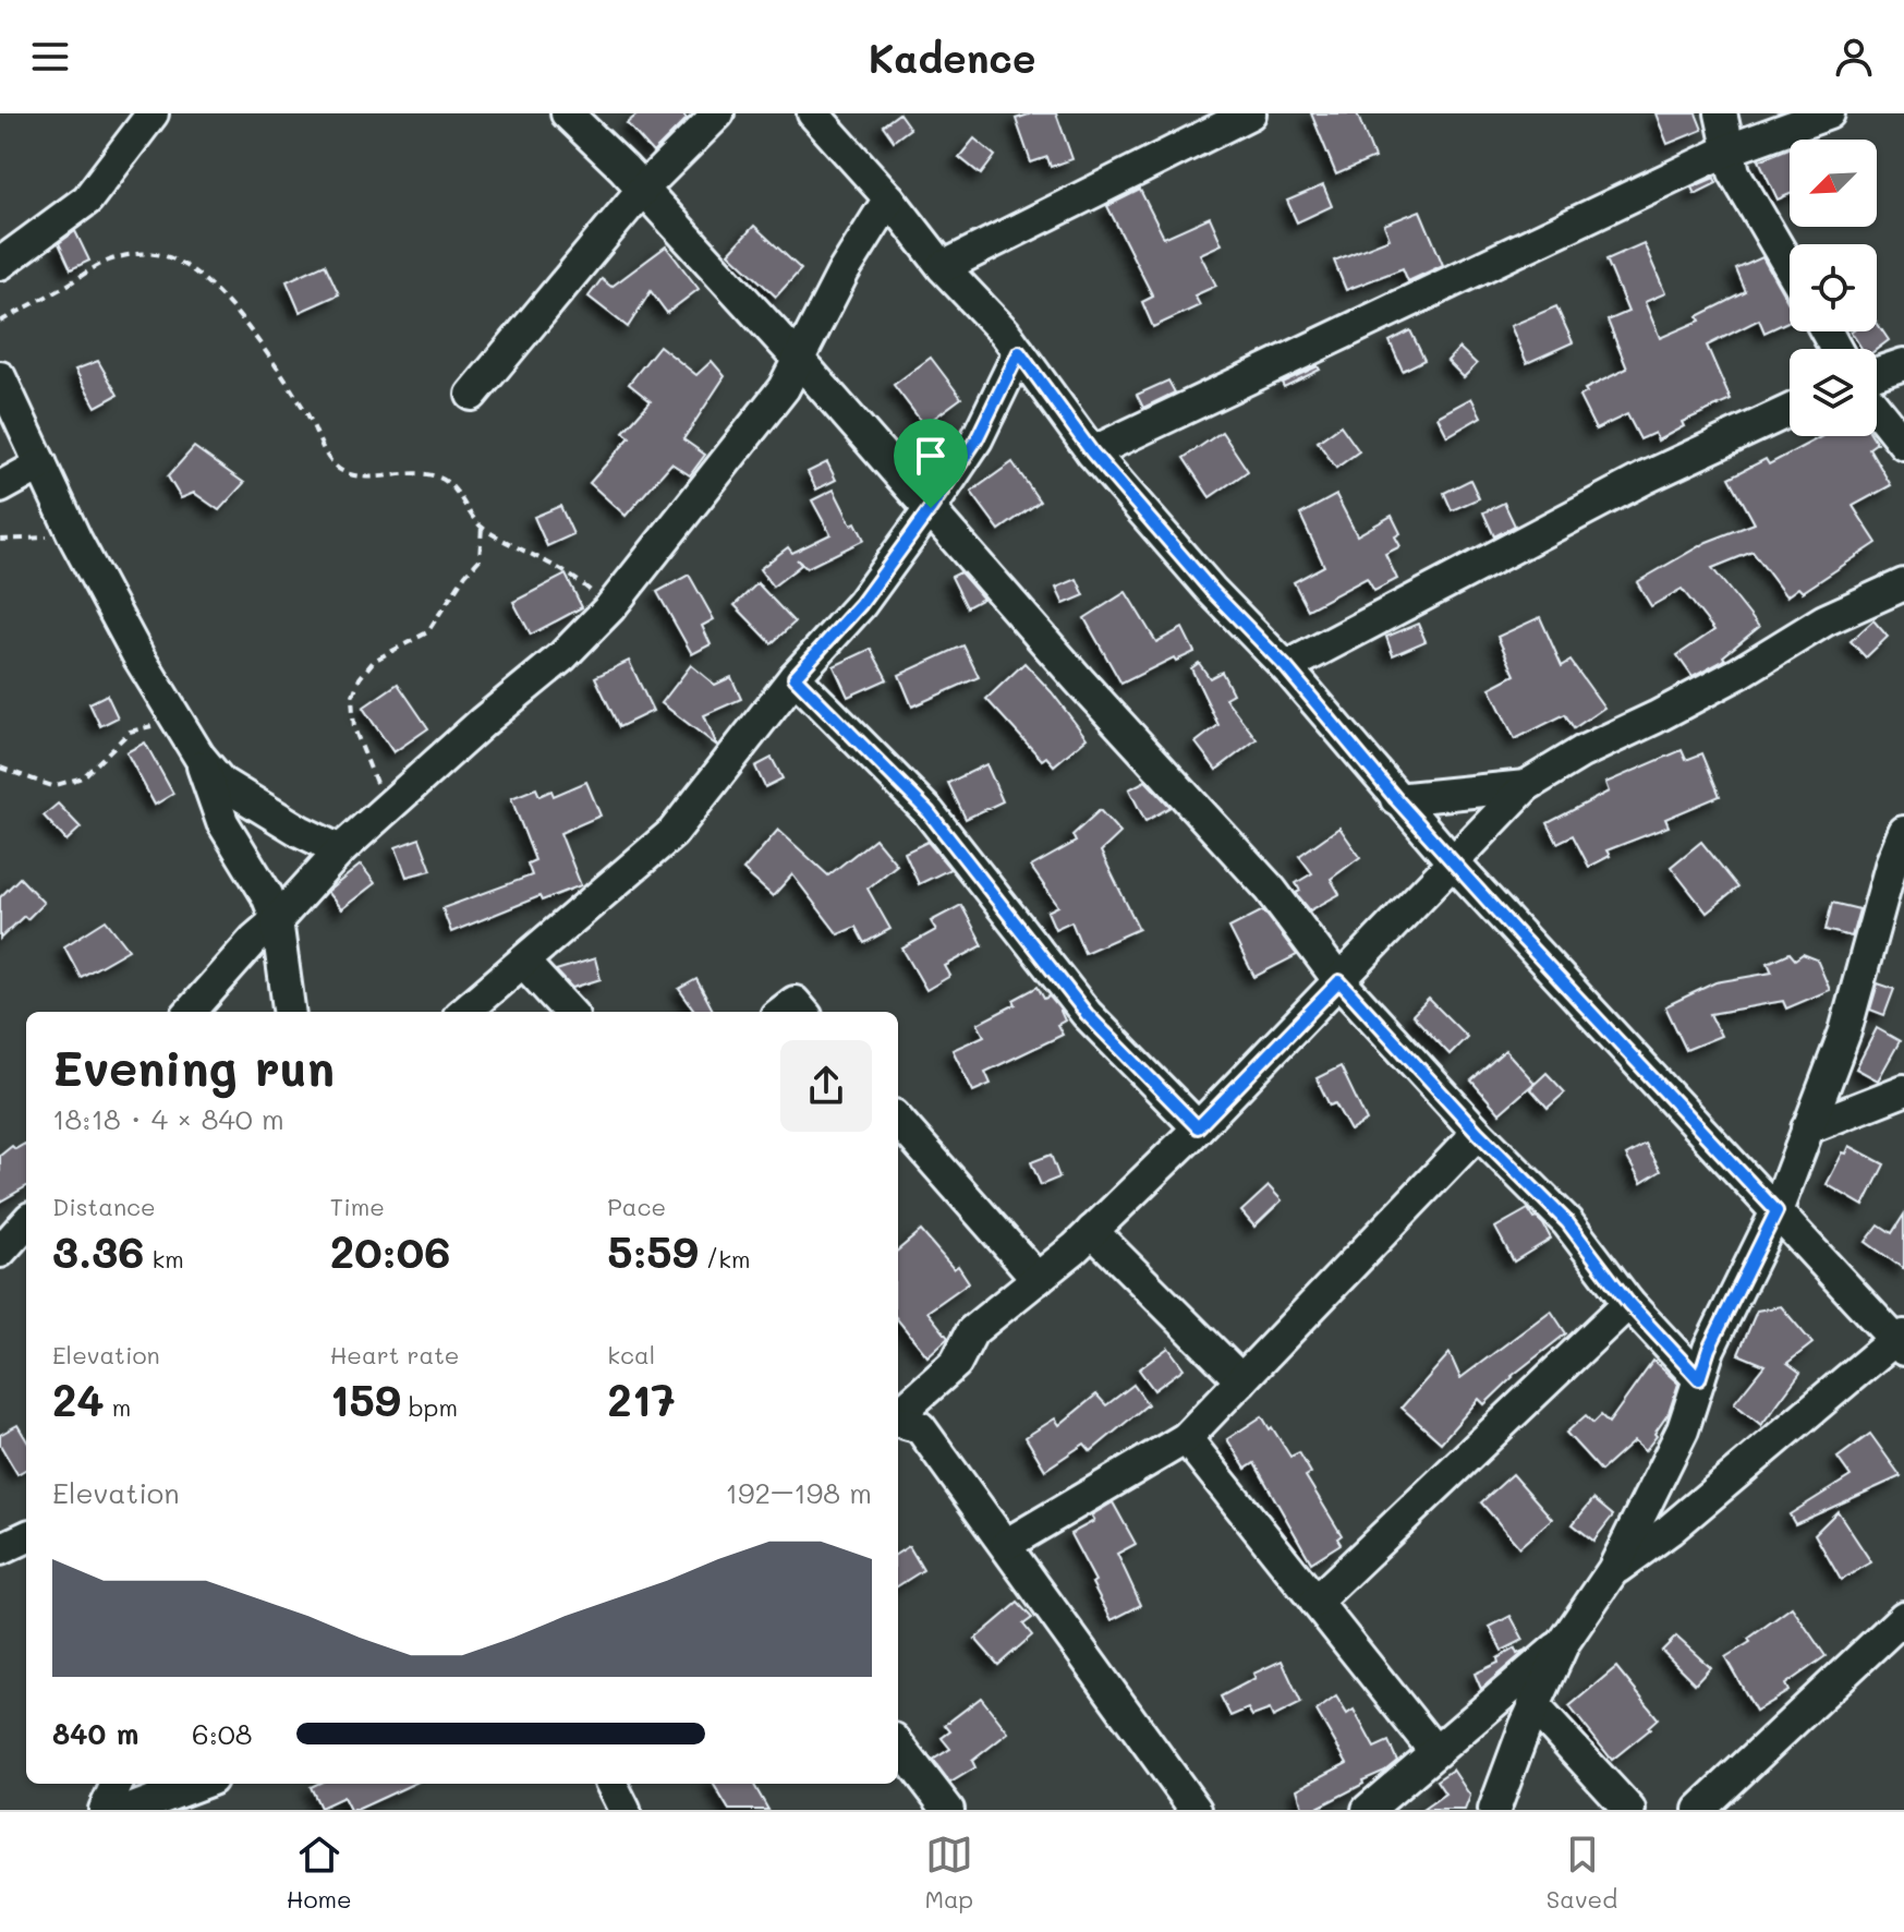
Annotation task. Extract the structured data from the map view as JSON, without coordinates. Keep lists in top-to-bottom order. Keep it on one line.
{"north":"bottom left","page":{"header":"Kadence","heading":["Evening run","18:18 · 4 × 840 m"],"stats":[["Distance","3.36 km"],["Time","20:06"],["Pace","5:59 /km"],["Elevation","24 m"],["Heart rate","159 bpm"],["kcal","217"]],"chart":["Elevation","192–198 m"],"list":[{"name":"840 m","note":"6:08"}],"tabs":["Home","Map","Saved"]}}
